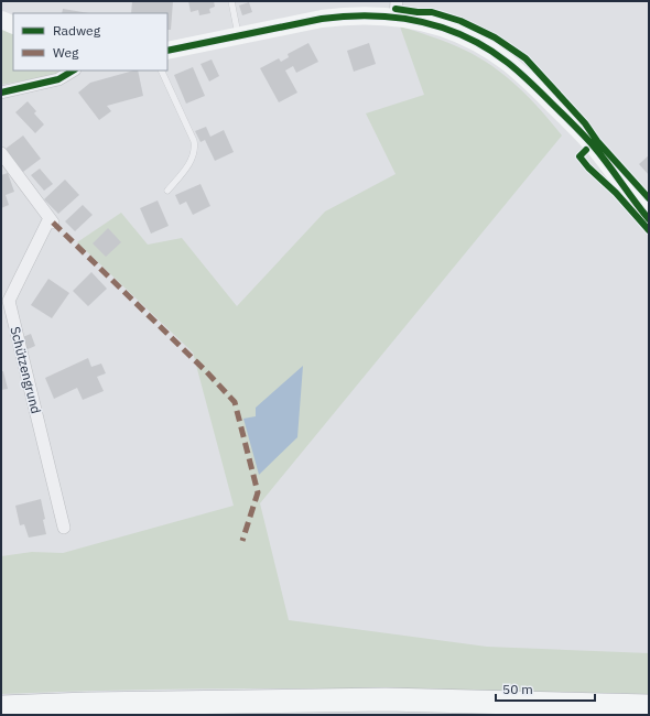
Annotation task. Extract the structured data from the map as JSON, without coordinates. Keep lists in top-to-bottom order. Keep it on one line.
{"streets":{"street":["Schützengrund"]},"legend":["Radweg","Weg"],"scale_bar":"50 m"}
